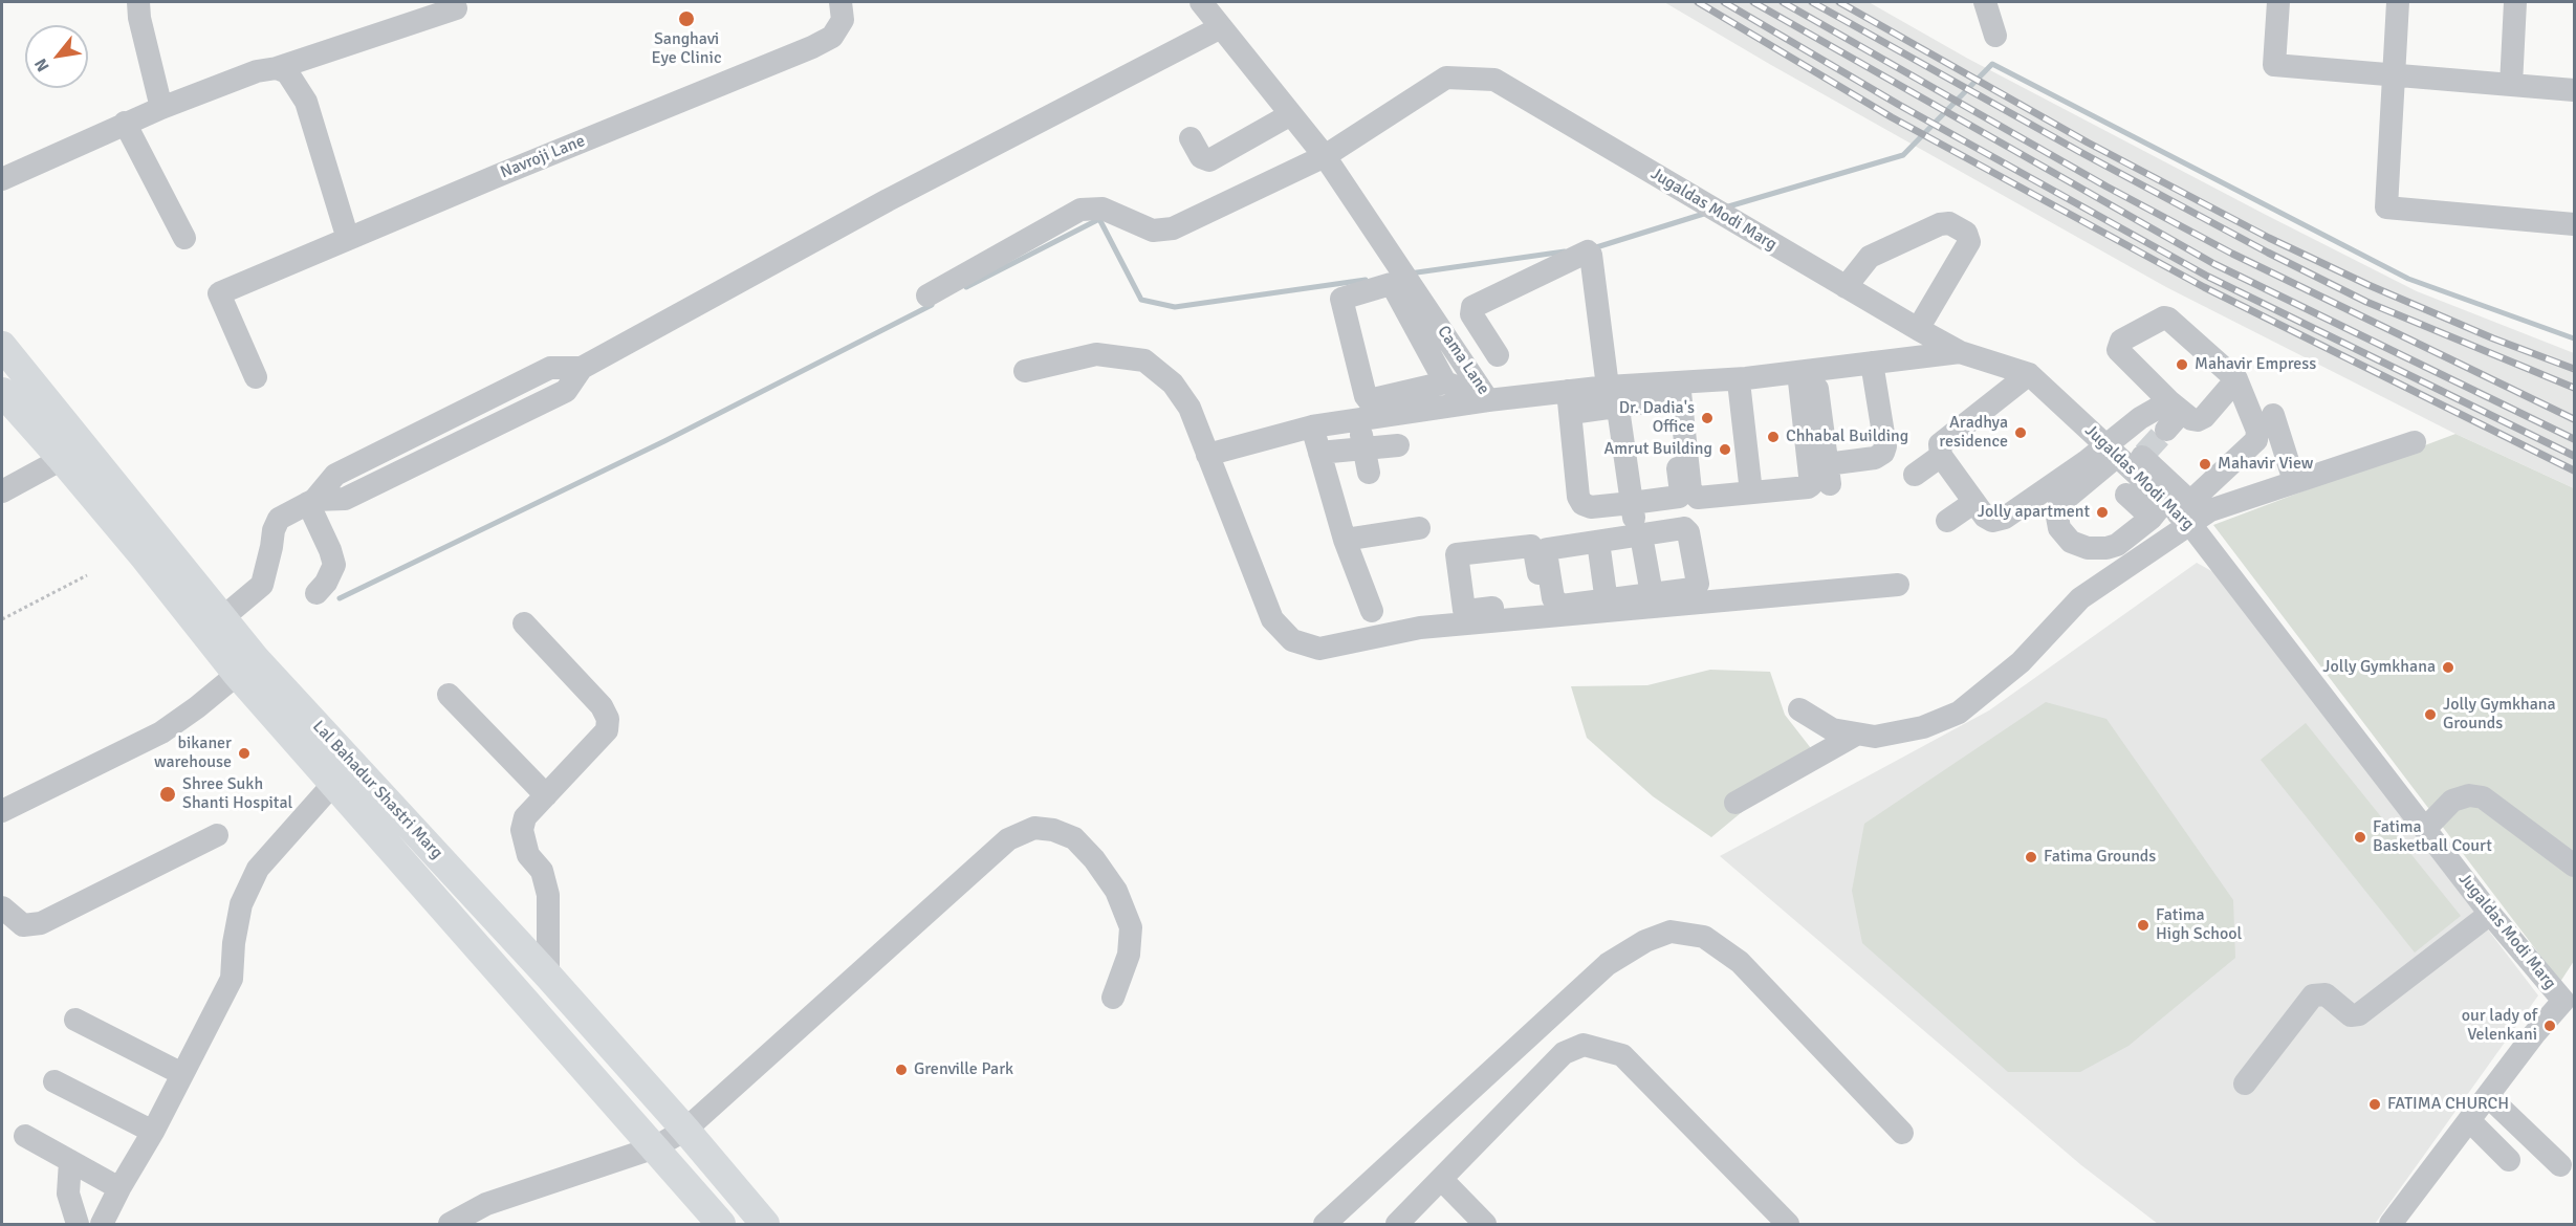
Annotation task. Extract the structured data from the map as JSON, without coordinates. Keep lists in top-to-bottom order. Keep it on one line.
{"streets":{"main road":["Lal Bahadur Shastri Marg"],"street":["Navroji Lane","Jugaldas Modi Marg","Cama Lane"]},"crossings":[["Jugaldas Modi Marg","Cama Lane"]],"places":["Sanghavi Eye Clinic","Mahavir Empress","Dr. Dadia's Office","Aradhya residence","Chhabal Building","Amrut Building","Mahavir View","Jolly apartment","Jolly Gymkhana","Jolly Gymkhana Grounds","bikaner warehouse","Shree Sukh Shanti Hospital","Fatima Basketball Court","Fatima Grounds","Fatima High School","our lady of Velenkani","Grenville Park","FATIMA CHURCH"],"north":"bottom left"}
